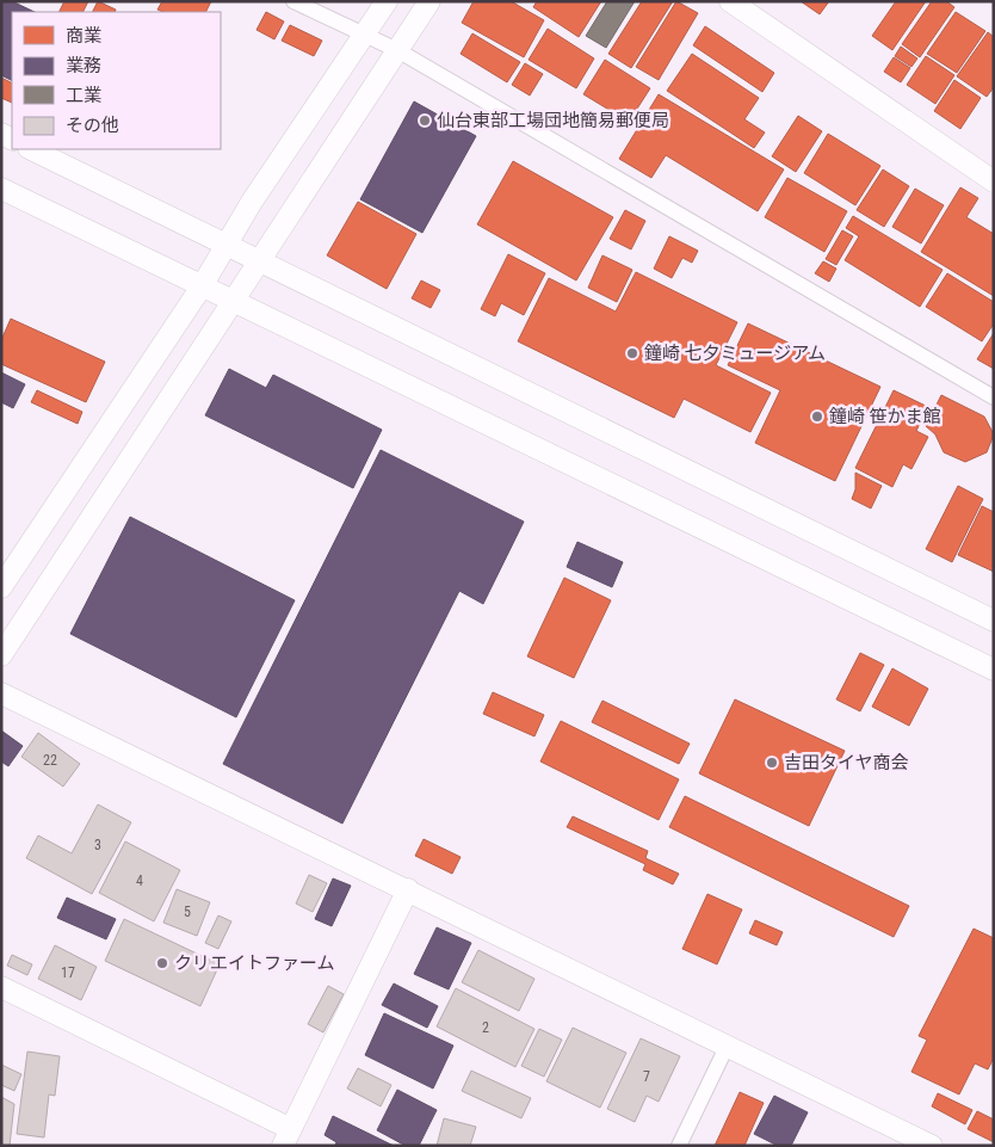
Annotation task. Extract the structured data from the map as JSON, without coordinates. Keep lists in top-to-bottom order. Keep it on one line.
{"places":["仙台東部工場団地簡易郵便局","鐘崎 七夕ミュージアム","鐘崎 笹かま館","吉田タイヤ商会","クリエイトファーム"],"house_numbers":["22","3","4","5","17","2","7"],"legend":["商業","業務","工業","その他"]}
